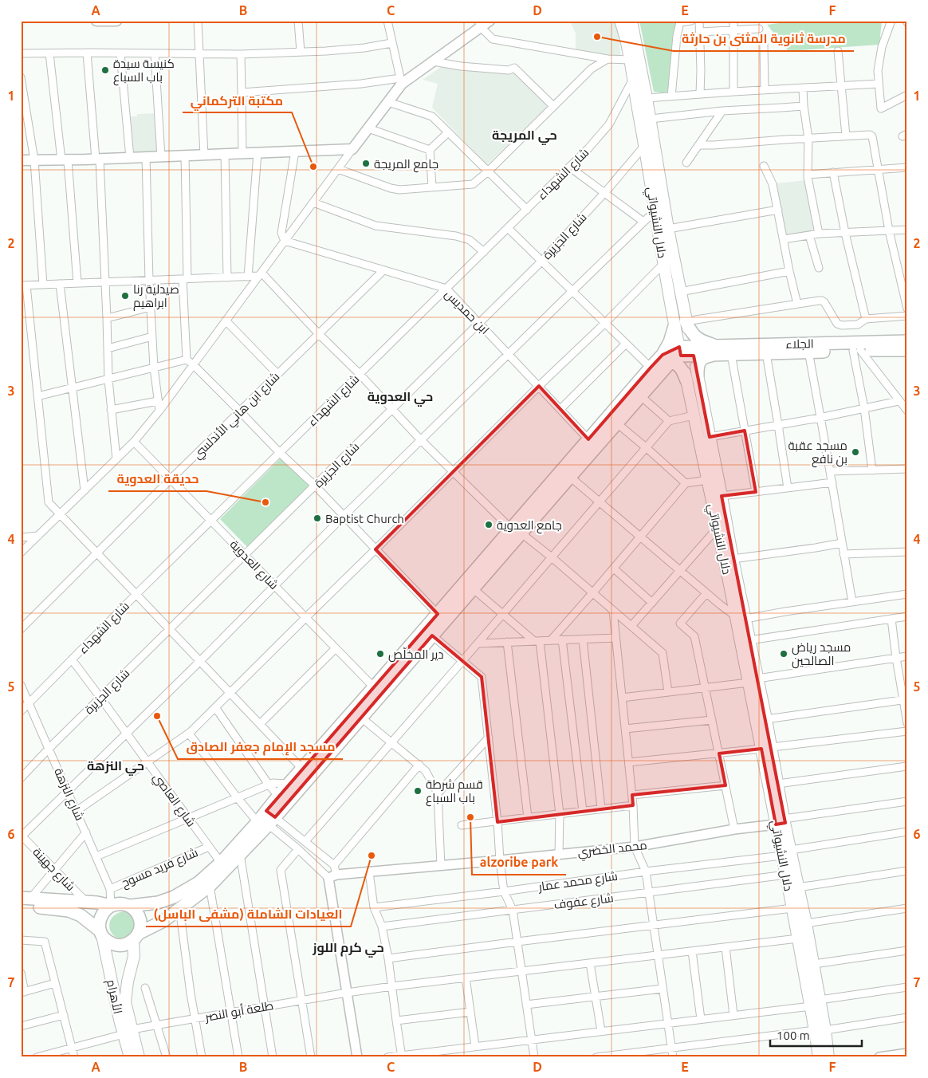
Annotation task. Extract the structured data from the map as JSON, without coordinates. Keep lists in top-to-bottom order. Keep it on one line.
{"streets":{"highway":["الجلاء"],"main road":["دلال النشيواتي","الأهرام"],"street":["شارع الشهداء","شارع الجزيرة","ابن حمديس","شارع ابن هاني الأندلسي","شارع العدوية","شارع النزهة","شارع العاصي","محمد الخضري","شارع فريد مسوح","شارع جهينة","شارع محمد عمار","شارع عفوف","طلعة أبو النصر"]},"crossings":[["شارع الشهداء","دلال النشيواتي"],["شارع الشهداء","ابن حمديس"],["شارع الشهداء","شارع العدوية"],["شارع الشهداء","شارع النزهة"],["شارع الشهداء","شارع العاصي"],["دلال النشيواتي","شارع الجزيرة"],["دلال النشيواتي","الجلاء"],["دلال النشيواتي","محمد الخضري"],["دلال النشيواتي","شارع محمد عمار"],["دلال النشيواتي","شارع عفوف"],["دلال النشيواتي","طلعة أبو النصر"],["شارع الجزيرة","ابن حمديس"],["شارع الجزيرة","شارع العدوية"],["شارع الجزيرة","شارع النزهة"],["شارع الجزيرة","شارع العاصي"],["ابن حمديس","شارع ابن هاني الأندلسي"],["شارع ابن هاني الأندلسي","شارع العدوية"],["شارع النزهة","شارع فريد مسوح"],["شارع النزهة","الأهرام"],["شارع العاصي","شارع فريد مسوح"],["الأهرام","طلعة أبو النصر"]],"districts":["حي المريجة","حي العدوية","حي النزهة","حي كرم اللوز"],"places":["مدرسة ثانوية المثنى بن حارثة","كنيسة سيدة باب السباع","جامع المريجة","مكتبة التركماني","صيدلية رنا ابراهيم","مسجد عقبة بن نافع","حديقة العدوية","Baptist Church","جامع العدوية","دير المخلّص","مسجد رياض الصالحين","مسجد الإمام جعفر الصادق","قسم شرطة باب السباع","alzoribe park","العيادات الشاملة (مشفى الباسل)"],"scale_bar":"100 m","grid":{"columns":["A","B","C","D","E","F"],"rows":["1","2","3","4","5","6","7"]}}
